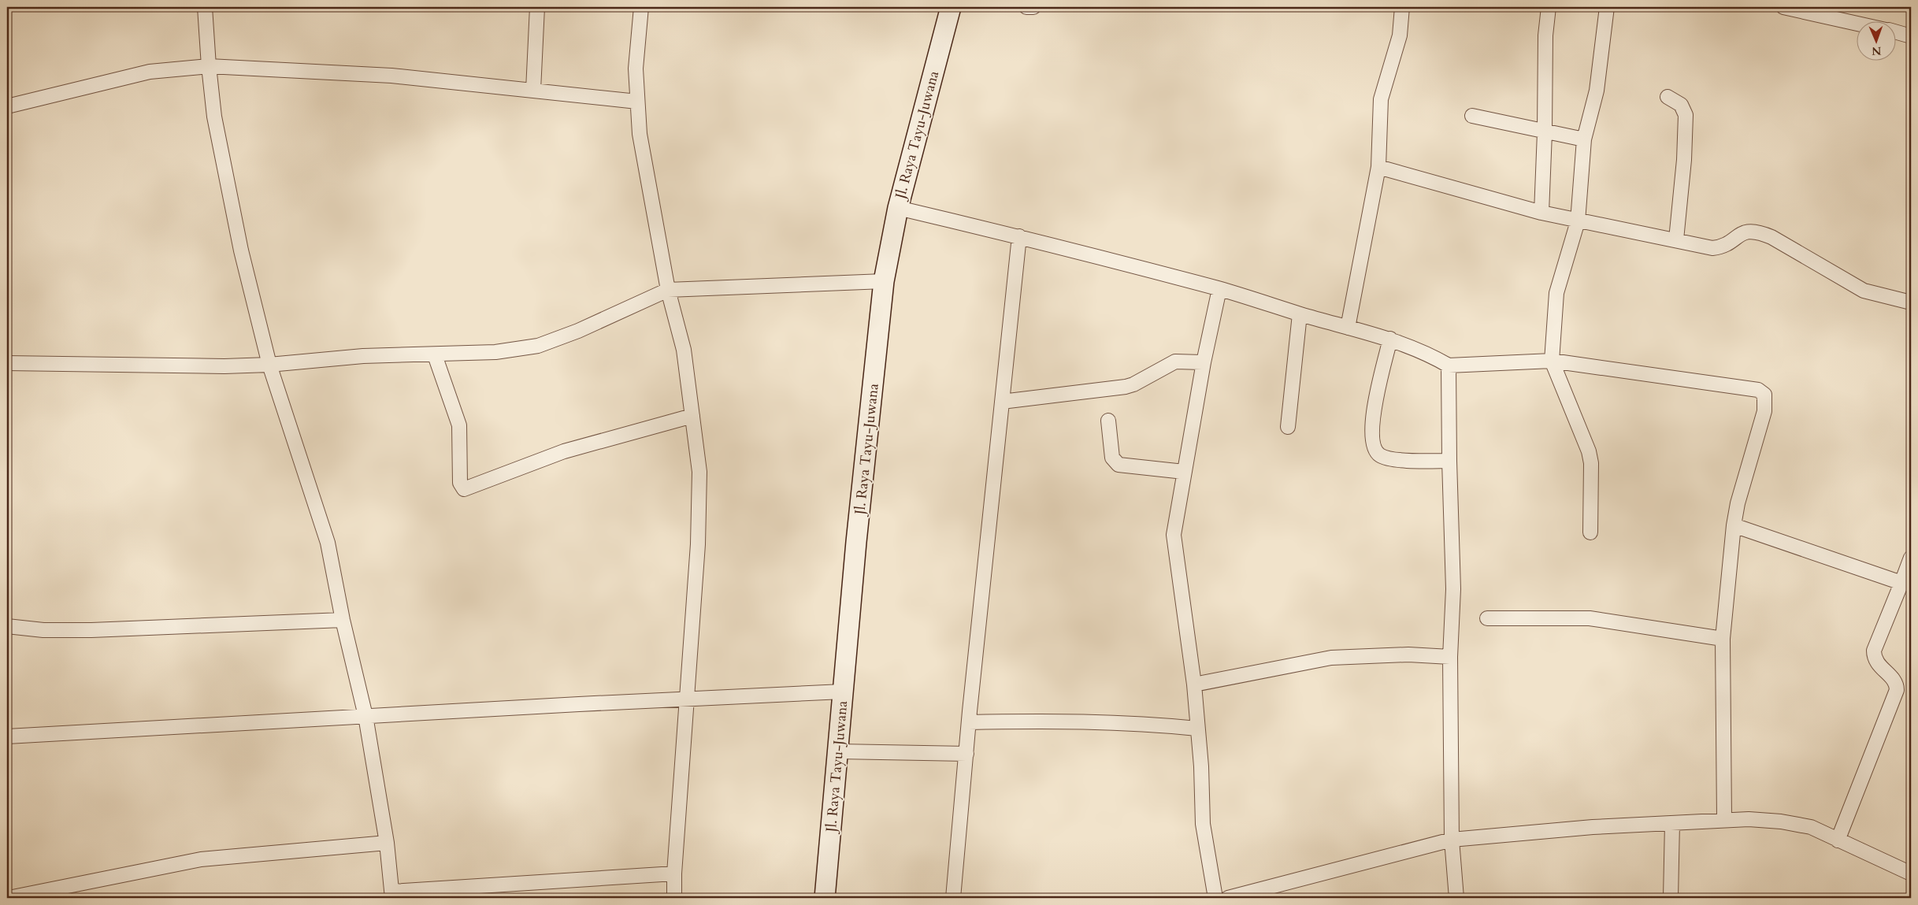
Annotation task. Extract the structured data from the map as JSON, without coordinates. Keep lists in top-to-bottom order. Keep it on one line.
{"streets":{"main road":["Jl. Raya Tayu-Juwana"]},"north":"bottom"}
